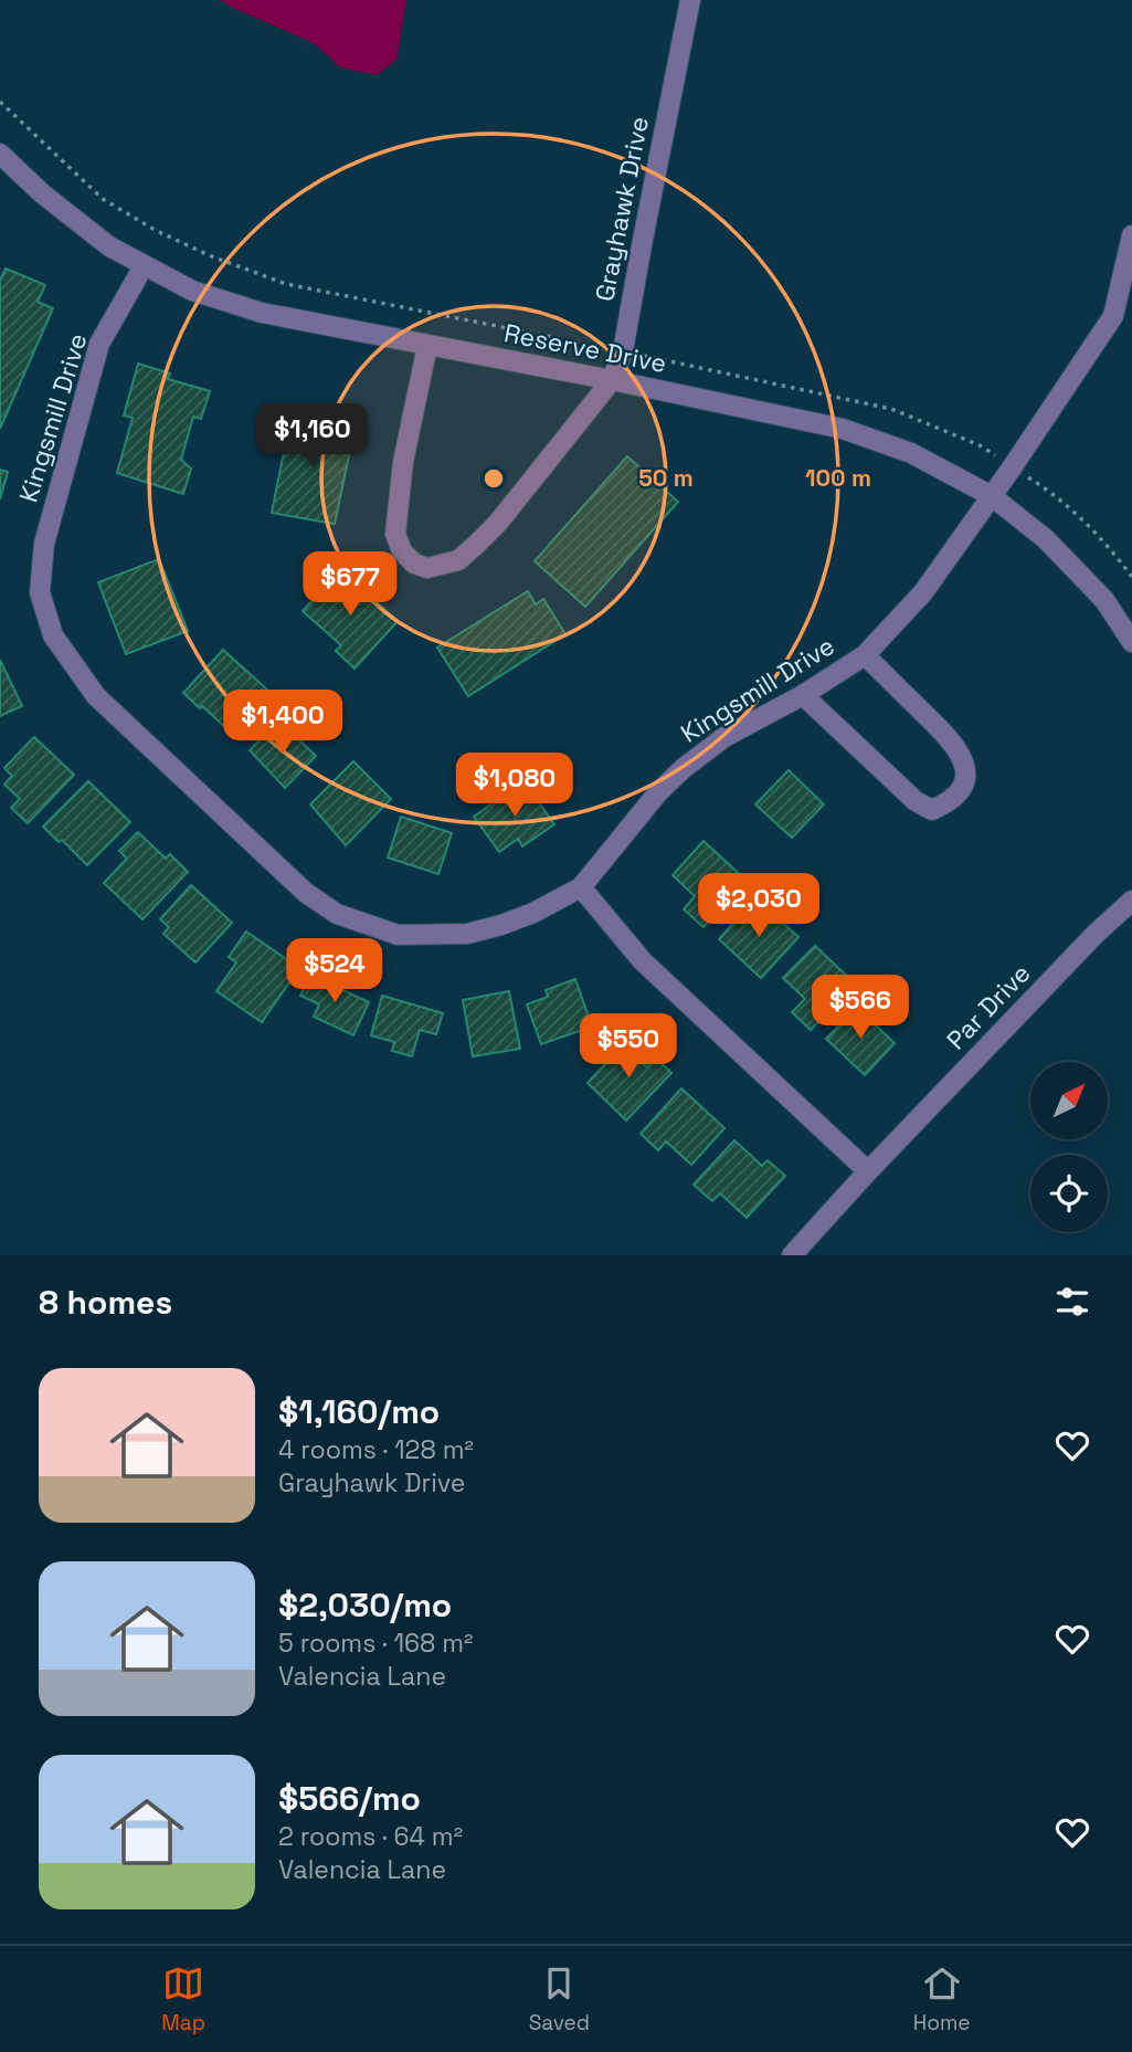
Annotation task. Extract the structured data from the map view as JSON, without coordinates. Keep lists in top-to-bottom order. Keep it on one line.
{"streets":{"street":["Grayhawk Drive","Reserve Drive","Kingsmill Drive","Par Drive"]},"crossings":[["Grayhawk Drive","Reserve Drive"],["Reserve Drive","Kingsmill Drive"]],"north":"top right","page":{"price":["$1,160","$677","$1,400","$1,080","$2,030","$524","$566","$550"],"heading":"8 homes","list":[{"name":"$1,160/mo","note":"4 rooms · 128 m² · Grayhawk Drive"},{"name":"$2,030/mo","note":"5 rooms · 168 m² · Valencia Lane"},{"name":"$566/mo","note":"2 rooms · 64 m² · Valencia Lane"}],"tabs":["Map","Saved","Home"]},"rings":["50 m","100 m"]}
